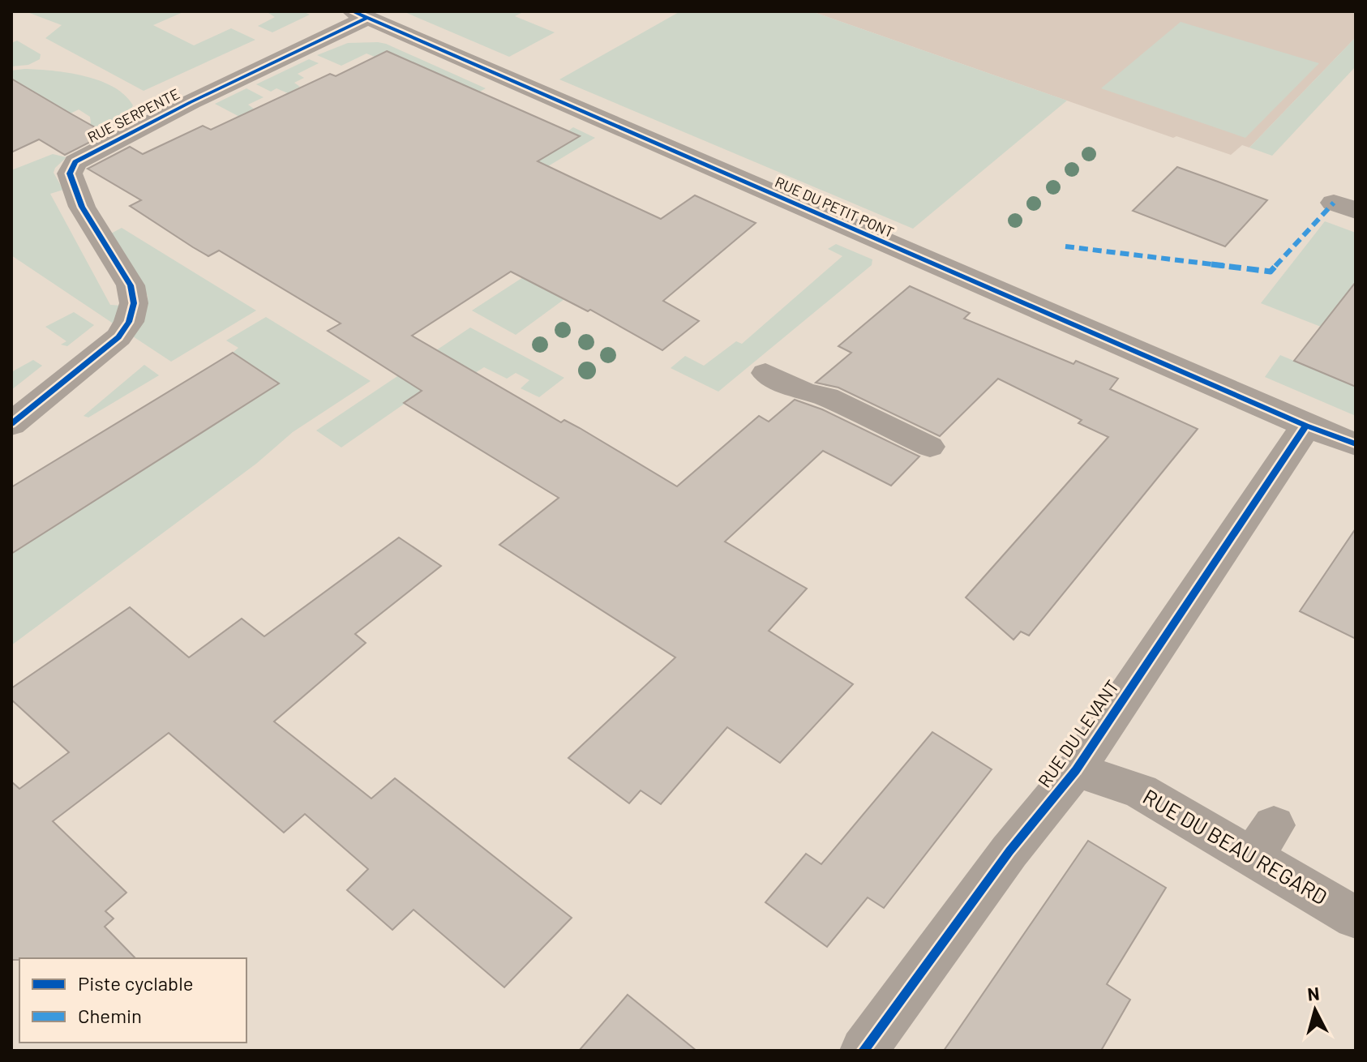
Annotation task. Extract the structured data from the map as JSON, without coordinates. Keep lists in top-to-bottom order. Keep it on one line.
{"streets":{"street":["RUE SERPENTE","RUE DU PETIT PONT","RUE DU LEVANT","RUE DU BEAU REGARD"]},"crossings":[["RUE SERPENTE","RUE DU PETIT PONT"],["RUE DU PETIT PONT","RUE DU LEVANT"],["RUE DU LEVANT","RUE DU BEAU REGARD"]],"legend":["Piste cyclable","Chemin"],"north":"top"}
